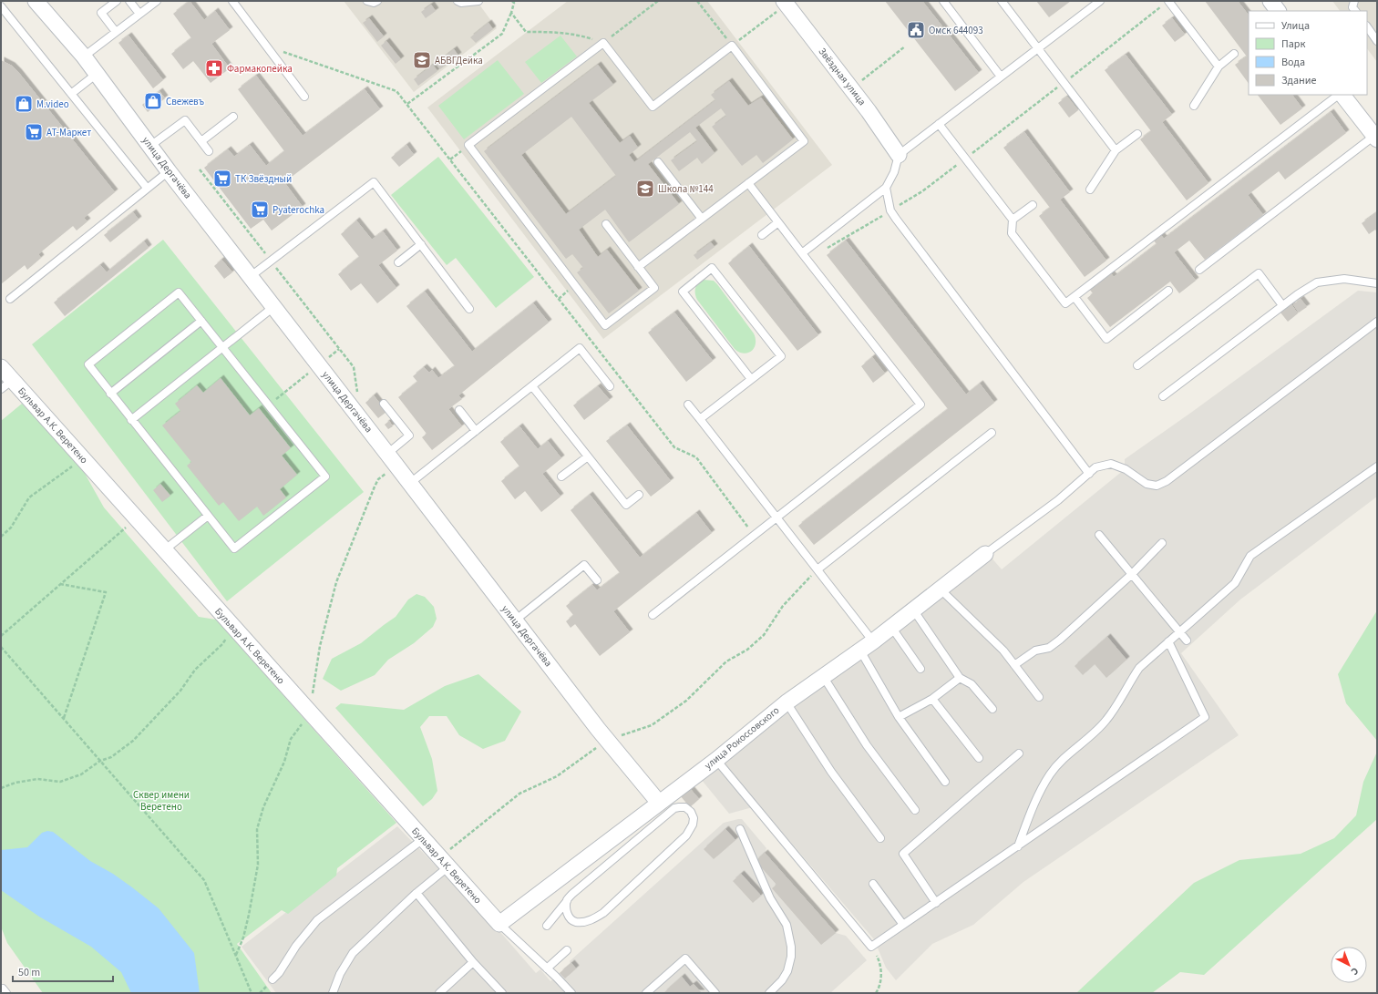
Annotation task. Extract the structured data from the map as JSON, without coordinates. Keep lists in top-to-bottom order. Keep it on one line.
{"streets":{"street":["Звёздная улица","улица Дергачёва","Бульвар А.К. Веретено","улица Рокоссовского"]},"crossings":[["улица Дергачёва","улица Рокоссовского"],["Бульвар А.К. Веретено","улица Рокоссовского"]],"parks":["Сквер имени Веретено"],"places":{"public building":["Омск 644093"],"school or university":["АБВГДейка","Школа №144"],"pharmacy":["Фармакопейка"],"shop":["Свежевъ","M.video"],"supermarket":["АТ-Маркет","ТК Звёздный","Pyaterochka"]},"legend":["Улица","Парк","Вода","Здание"],"scale_bar":"50 m","north":"bottom right"}
